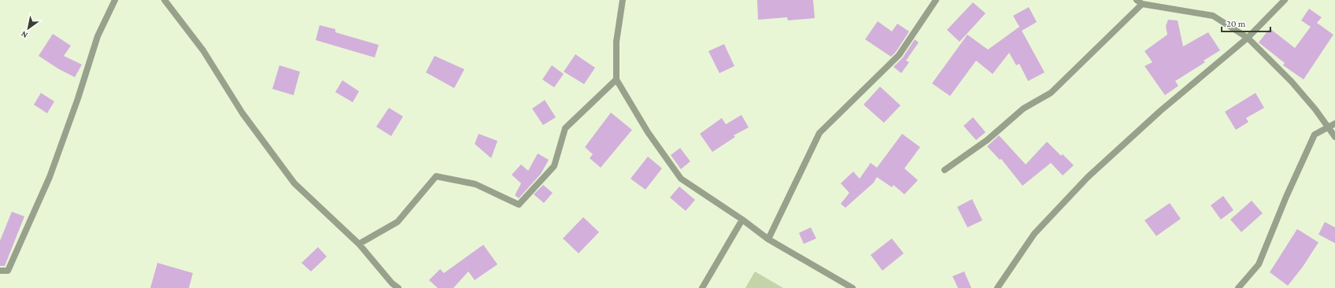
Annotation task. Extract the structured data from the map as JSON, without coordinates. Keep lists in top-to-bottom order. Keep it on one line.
{"scale_bar":"20 m","north":"bottom left"}
